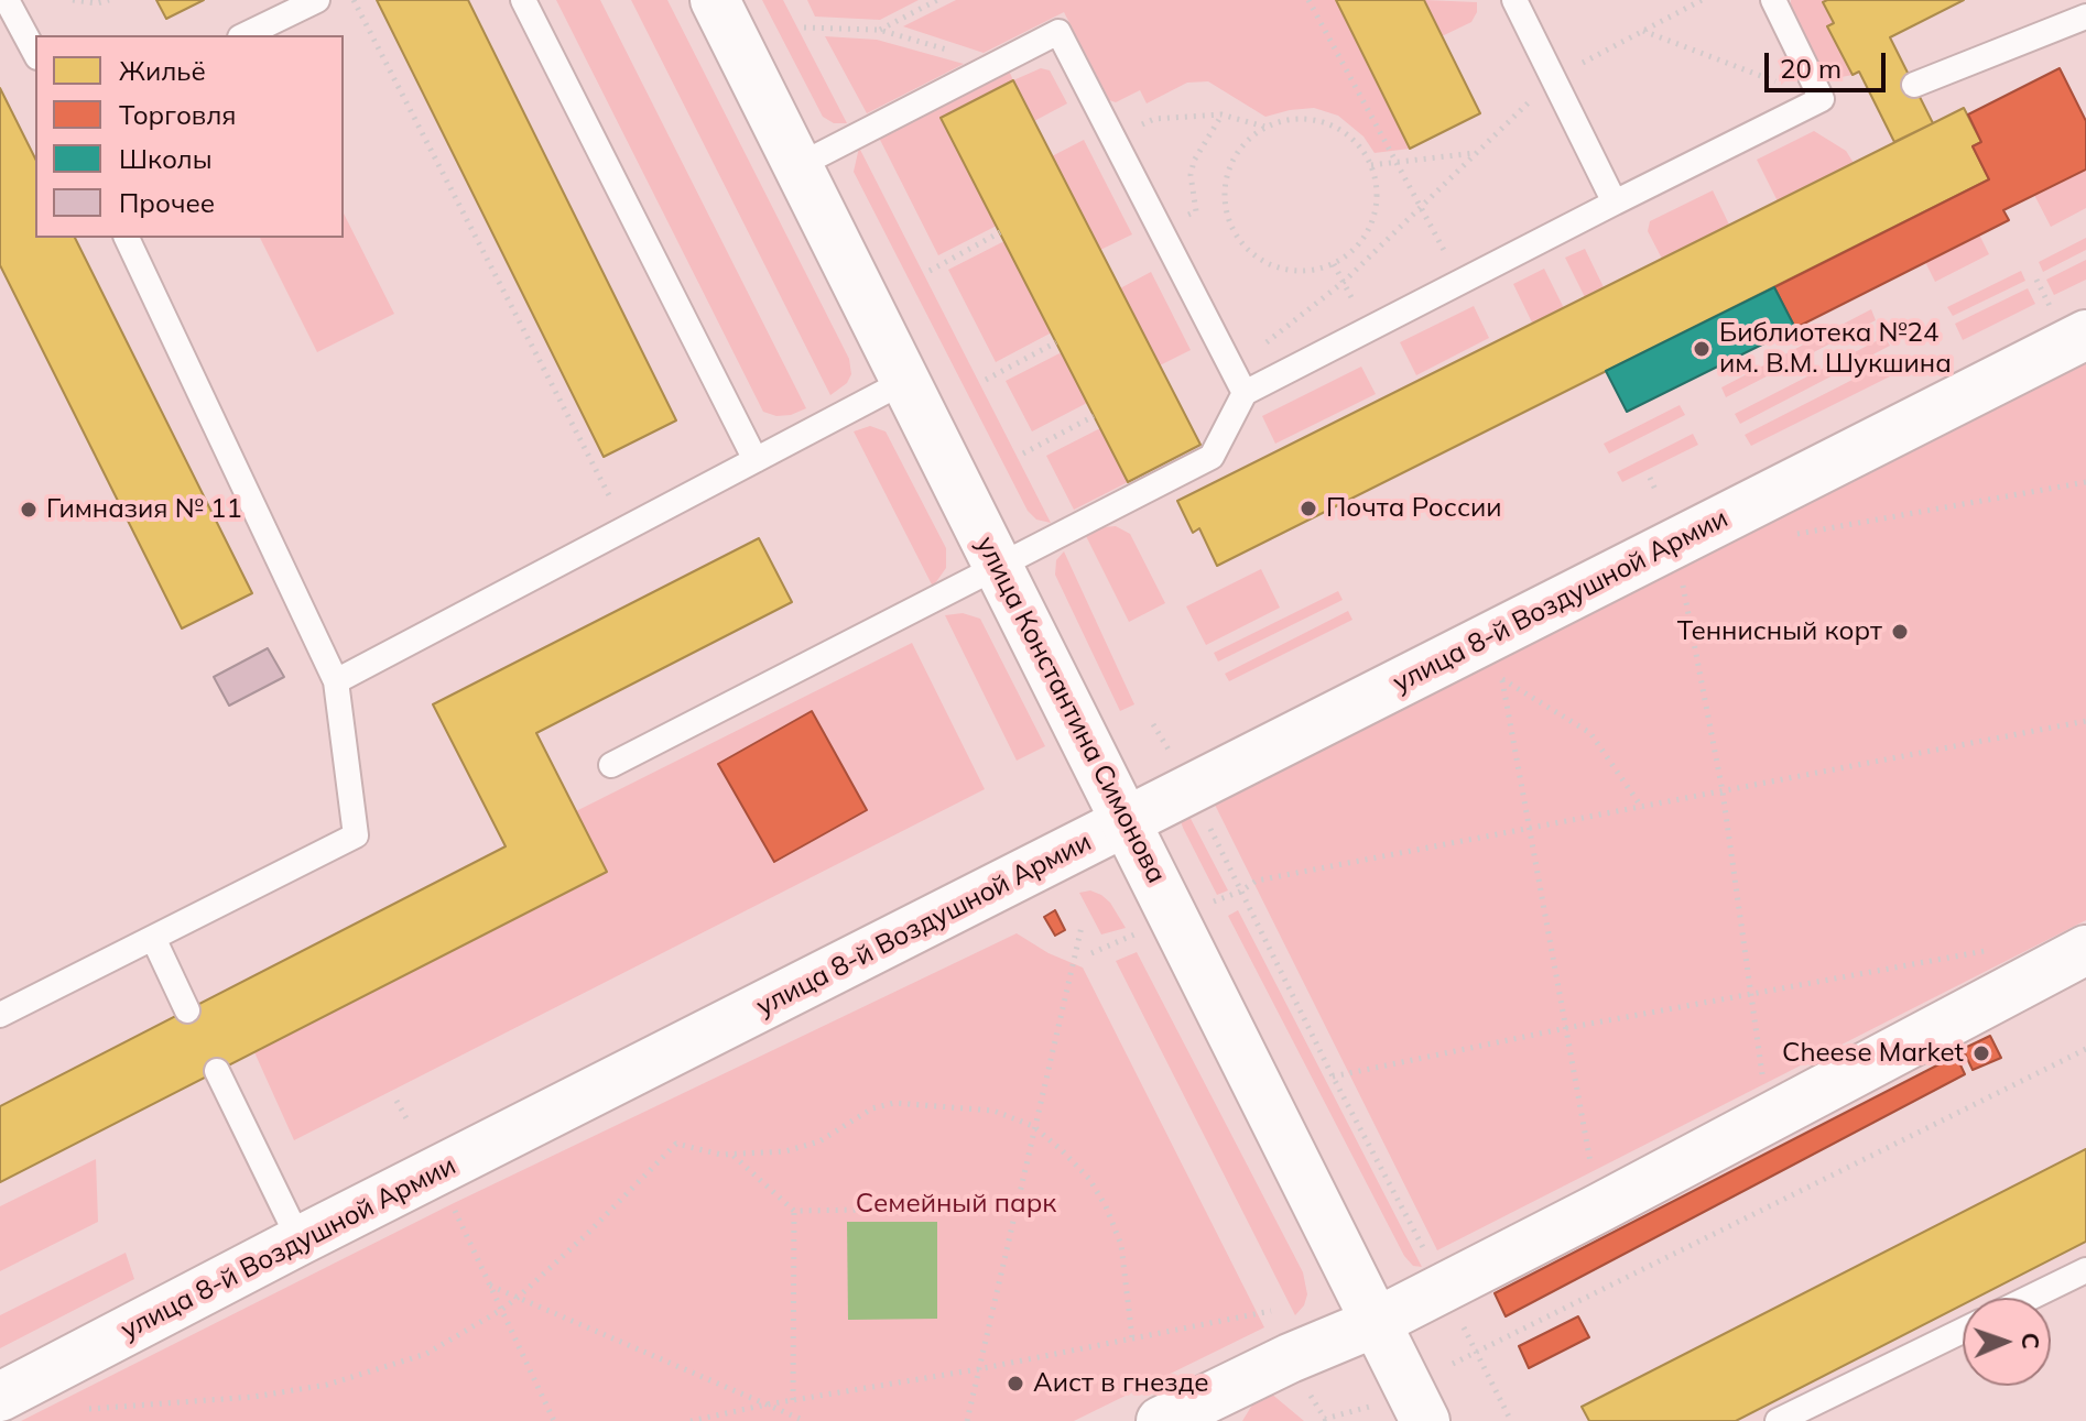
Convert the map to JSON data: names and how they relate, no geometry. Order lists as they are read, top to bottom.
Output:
{
  "streets": {
    "street": ["улица 8-й Воздушной Армии", "улица Константина Симонова"]
  },
  "crossings": [
    ["улица 8-й Воздушной Армии", "улица Константина Симонова"]
  ],
  "parks": ["Семейный парк"],
  "places": [
    "Библиотека №24 им. В.М. Шукшина",
    "Почта России",
    "Гимназия № 11",
    "Теннисный корт",
    "Cheese Market",
    "Аист в гнезде"
  ],
  "legend": [
    "Жильё",
    "Торговля",
    "Школы",
    "Прочее"
  ],
  "scale_bar": "20 m",
  "north": "right"
}
